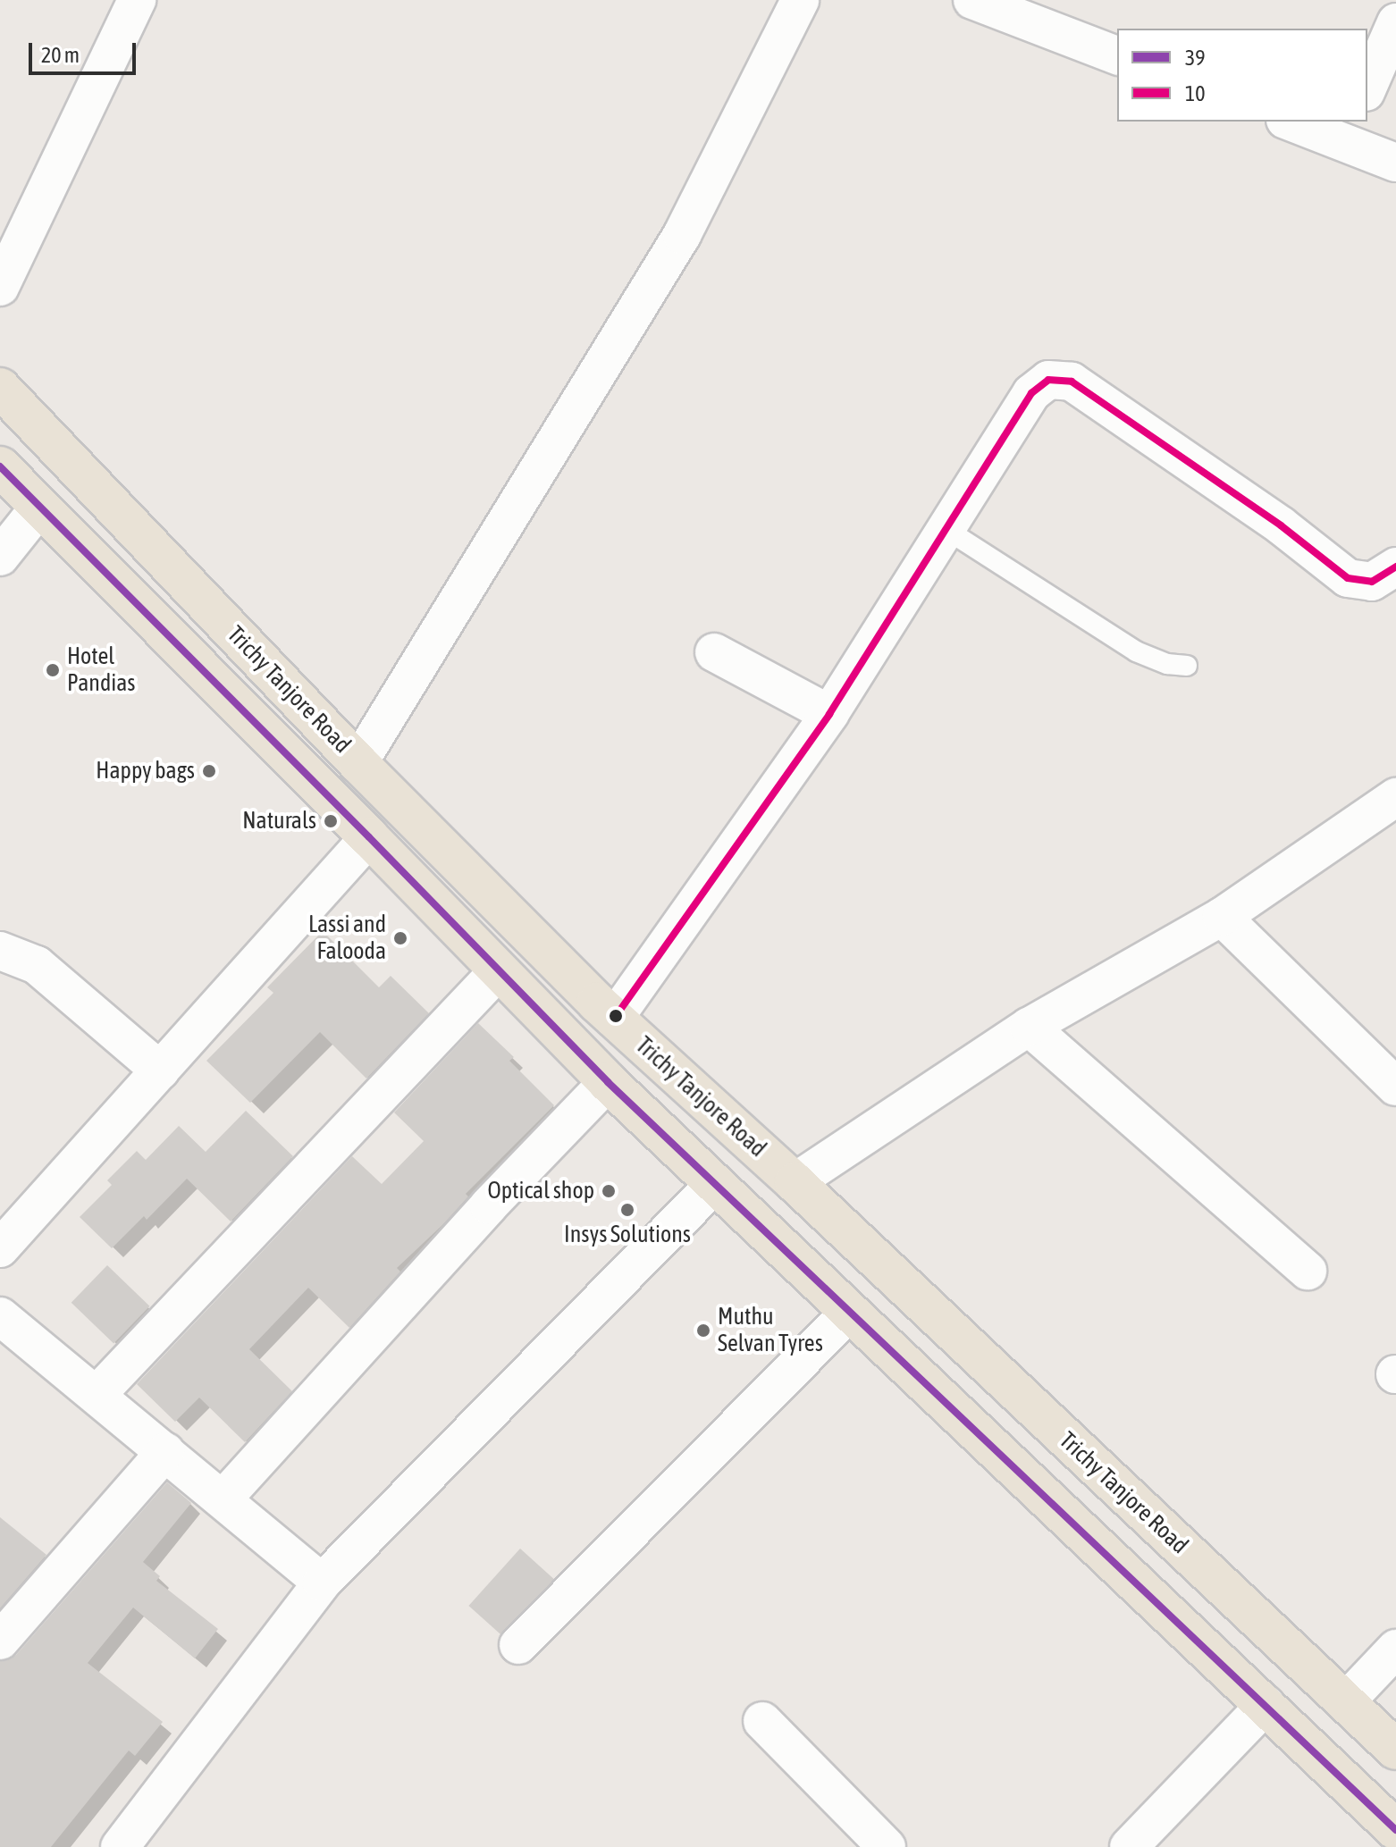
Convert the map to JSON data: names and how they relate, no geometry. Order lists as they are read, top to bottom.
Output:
{
  "streets": {
    "highway": ["Trichy Tanjore Road"]
  },
  "places": [
    "Hotel Pandias",
    "Happy bags",
    "Naturals",
    "Lassi and Falooda",
    "Optical shop",
    "Insys Solutions",
    "Muthu Selvan Tyres"
  ],
  "lines": ["transit line 10", "transit line 39"],
  "legend": ["39", "10"],
  "scale_bar": "20 m"
}
